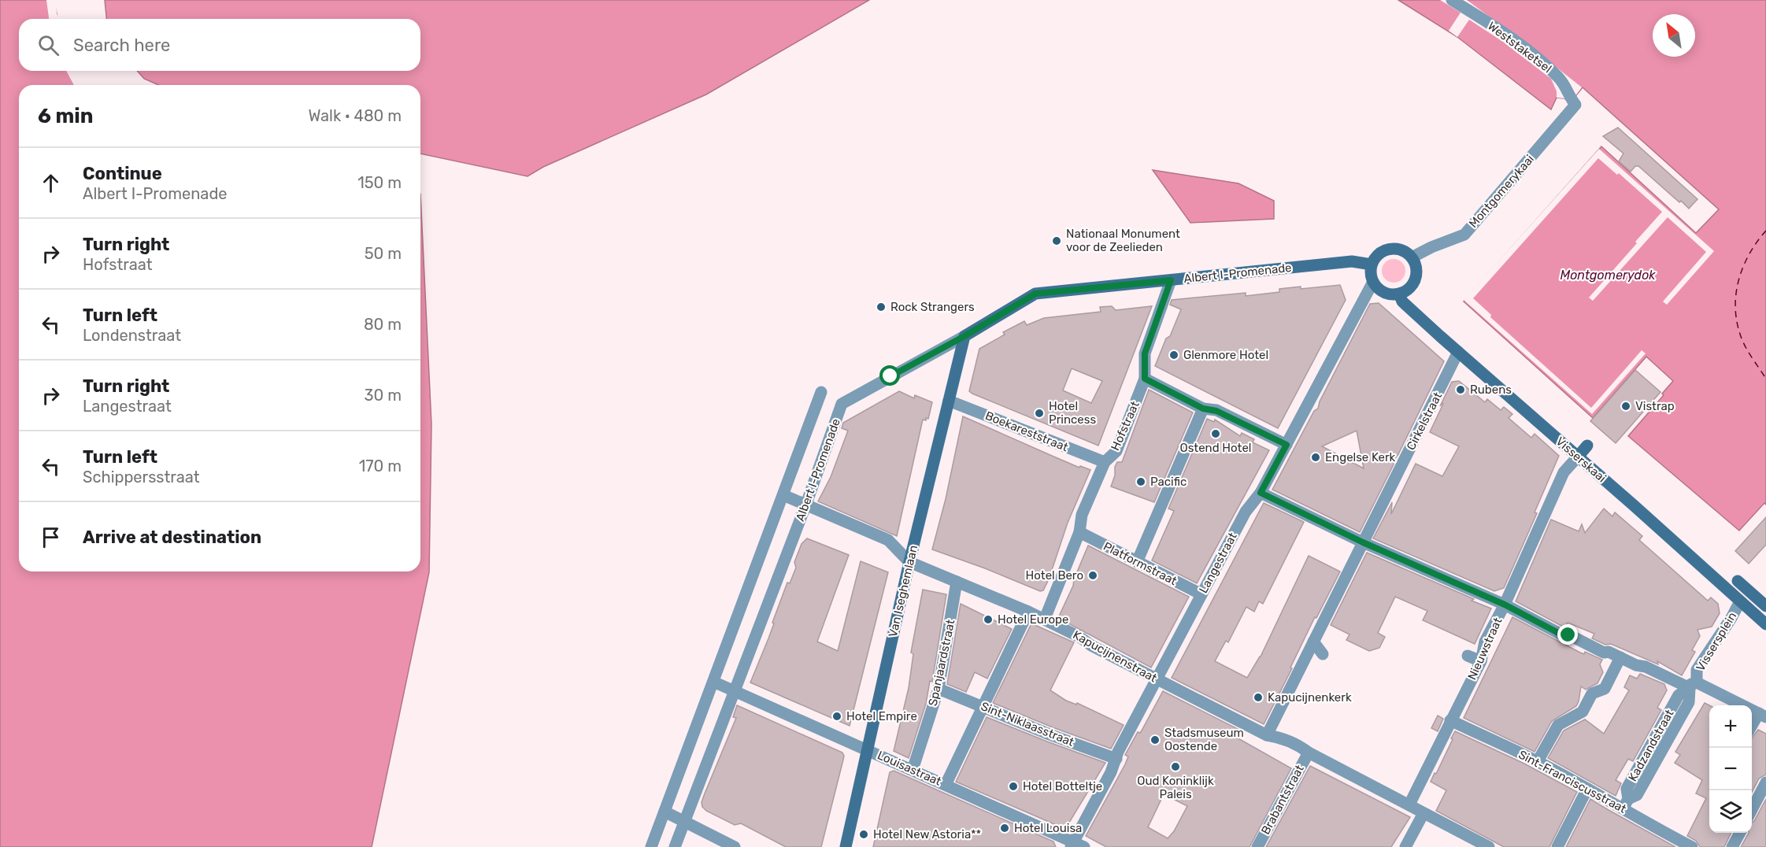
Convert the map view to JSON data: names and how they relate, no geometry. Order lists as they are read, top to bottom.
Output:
{
  "streets": {
    "street": [
      "Weststaketsel",
      "Montgomerykaai",
      "Albert I-Promenade",
      "Cirkelstraat",
      "Hofstraat",
      "Boekareststraat",
      "Visserskaai",
      "Langestraat",
      "Platformstraat",
      "Van Iseghemlaan",
      "Vissersplein",
      "Nieuwstraat",
      "Kapucijnenstraat",
      "Spanjaardstraat",
      "Sint-Niklaasstraat",
      "Kadzandstraat",
      "Louisastraat",
      "Sint-Franciscusstraat",
      "Brabantstraat"
    ]
  },
  "crossings": [
    ["Weststaketsel", "Montgomerykaai"],
    ["Montgomerykaai", "Albert I-Promenade"],
    ["Montgomerykaai", "Visserskaai"],
    ["Montgomerykaai", "Langestraat"],
    ["Albert I-Promenade", "Hofstraat"],
    ["Albert I-Promenade", "Visserskaai"],
    ["Albert I-Promenade", "Langestraat"],
    ["Albert I-Promenade", "Van Iseghemlaan"],
    ["Albert I-Promenade", "Kapucijnenstraat"],
    ["Albert I-Promenade", "Louisastraat"],
    ["Cirkelstraat", "Visserskaai"],
    ["Cirkelstraat", "Kapucijnenstraat"],
    ["Hofstraat", "Boekareststraat"],
    ["Hofstraat", "Platformstraat"],
    ["Hofstraat", "Kapucijnenstraat"],
    ["Boekareststraat", "Van Iseghemlaan"],
    ["Visserskaai", "Langestraat"],
    ["Visserskaai", "Vissersplein"],
    ["Visserskaai", "Nieuwstraat"],
    ["Langestraat", "Platformstraat"],
    ["Langestraat", "Kapucijnenstraat"],
    ["Langestraat", "Sint-Niklaasstraat"],
    ["Langestraat", "Louisastraat"],
    ["Van Iseghemlaan", "Kapucijnenstraat"],
    ["Van Iseghemlaan", "Louisastraat"],
    ["Vissersplein", "Kadzandstraat"],
    ["Nieuwstraat", "Kapucijnenstraat"],
    ["Nieuwstraat", "Sint-Franciscusstraat"],
    ["Kapucijnenstraat", "Spanjaardstraat"],
    ["Kapucijnenstraat", "Brabantstraat"],
    ["Spanjaardstraat", "Sint-Niklaasstraat"],
    ["Spanjaardstraat", "Louisastraat"],
    ["Kadzandstraat", "Sint-Franciscusstraat"]
  ],
  "water": ["Montgomerydok"],
  "places": [
    "Nationaal Monument voor de Zeelieden",
    "Rock Strangers",
    "Glenmore Hotel",
    "Rubens",
    "Vistrap",
    "Hotel Princess",
    "Ostend Hotel",
    "Engelse Kerk",
    "Pacific",
    "Hotel Bero",
    "Hotel Europe",
    "Kapucijnenkerk",
    "Hotel Empire",
    "Stadsmuseum Oostende",
    "Oud Koninklijk Paleis",
    "Hotel Botteltje",
    "Hotel Louisa",
    "Hotel New Astoria**"
  ],
  "north": "top left",
  "page": {
    "search": "Search here",
    "heading": ["6 min", "Walk · 480 m"],
    "list": [
      ["Continue", "Albert I-Promenade", "150 m"],
      ["Turn right", "Hofstraat", "50 m"],
      ["Turn left", "Londenstraat", "80 m"],
      ["Turn right", "Langestraat", "30 m"],
      ["Turn left", "Schippersstraat", "170 m"],
      "Arrive at destination"
    ],
    "map_buttons": ["+", "−"]
  }
}
